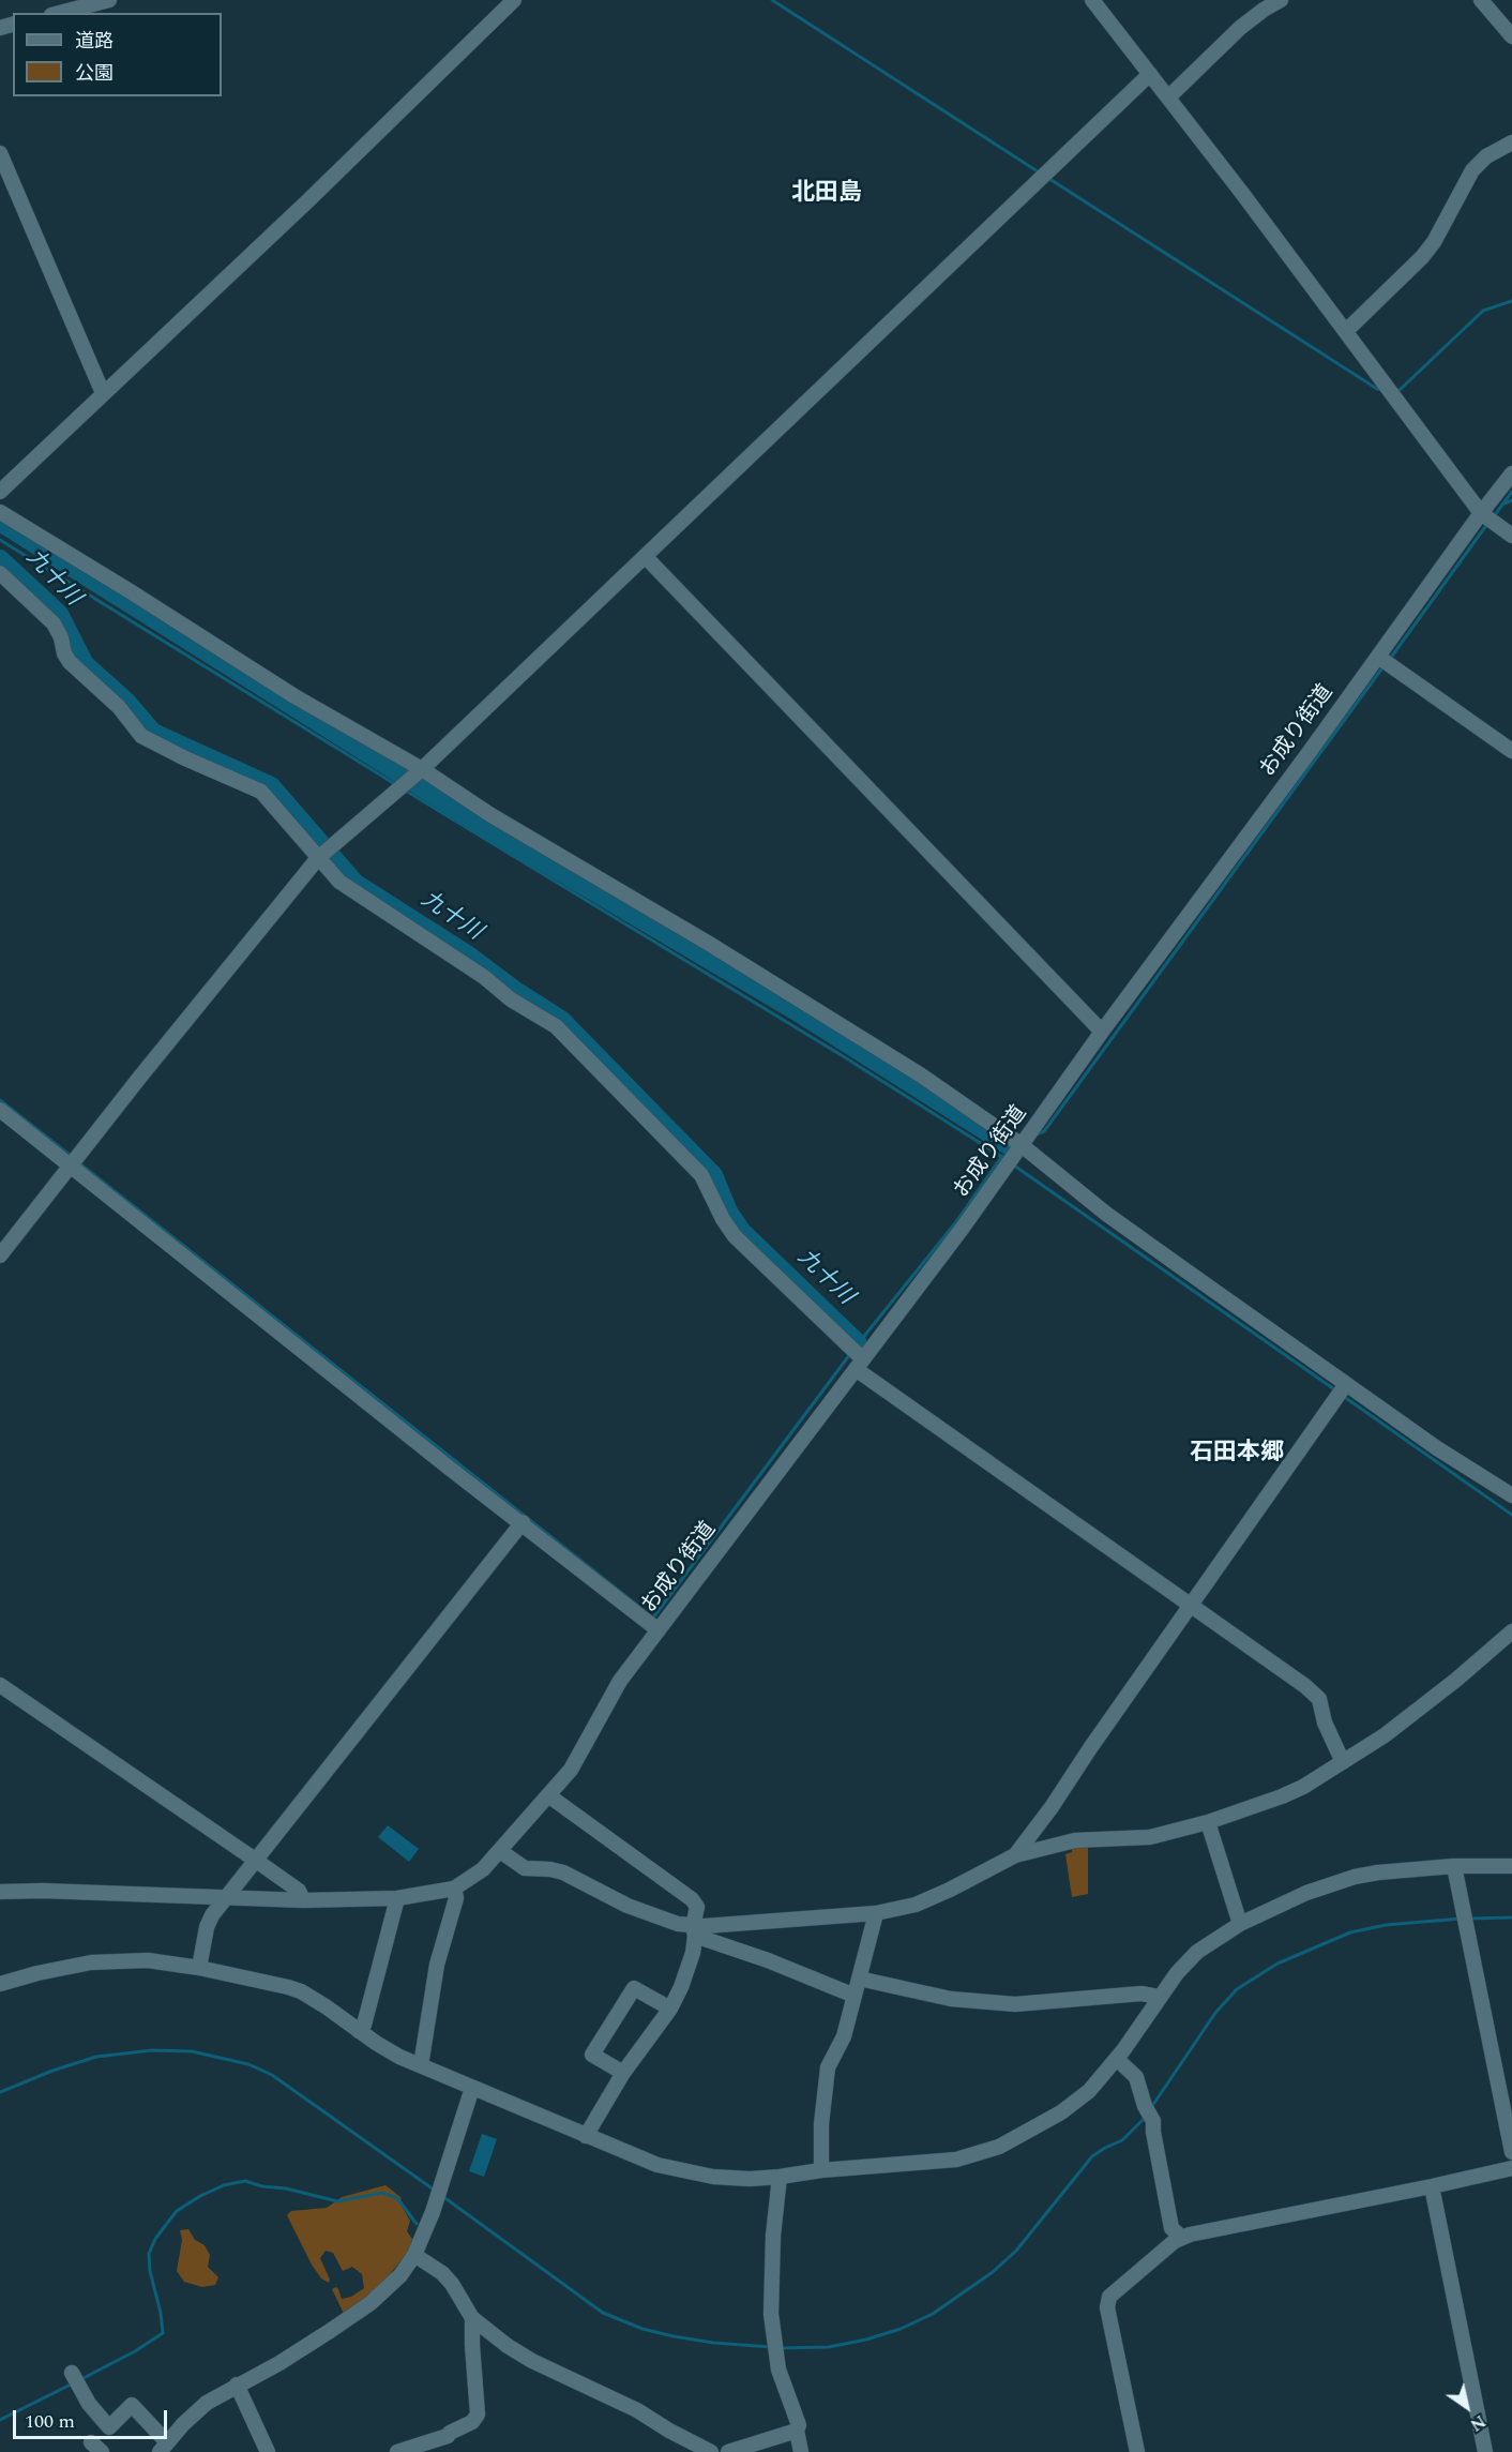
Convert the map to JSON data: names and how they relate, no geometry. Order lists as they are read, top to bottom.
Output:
{
  "streets": {
    "street": ["お成り街道"]
  },
  "districts": ["北田島", "石田本郷"],
  "water": ["九十川"],
  "legend": ["道路", "公園"],
  "scale_bar": "100 m",
  "north": "bottom right"
}
